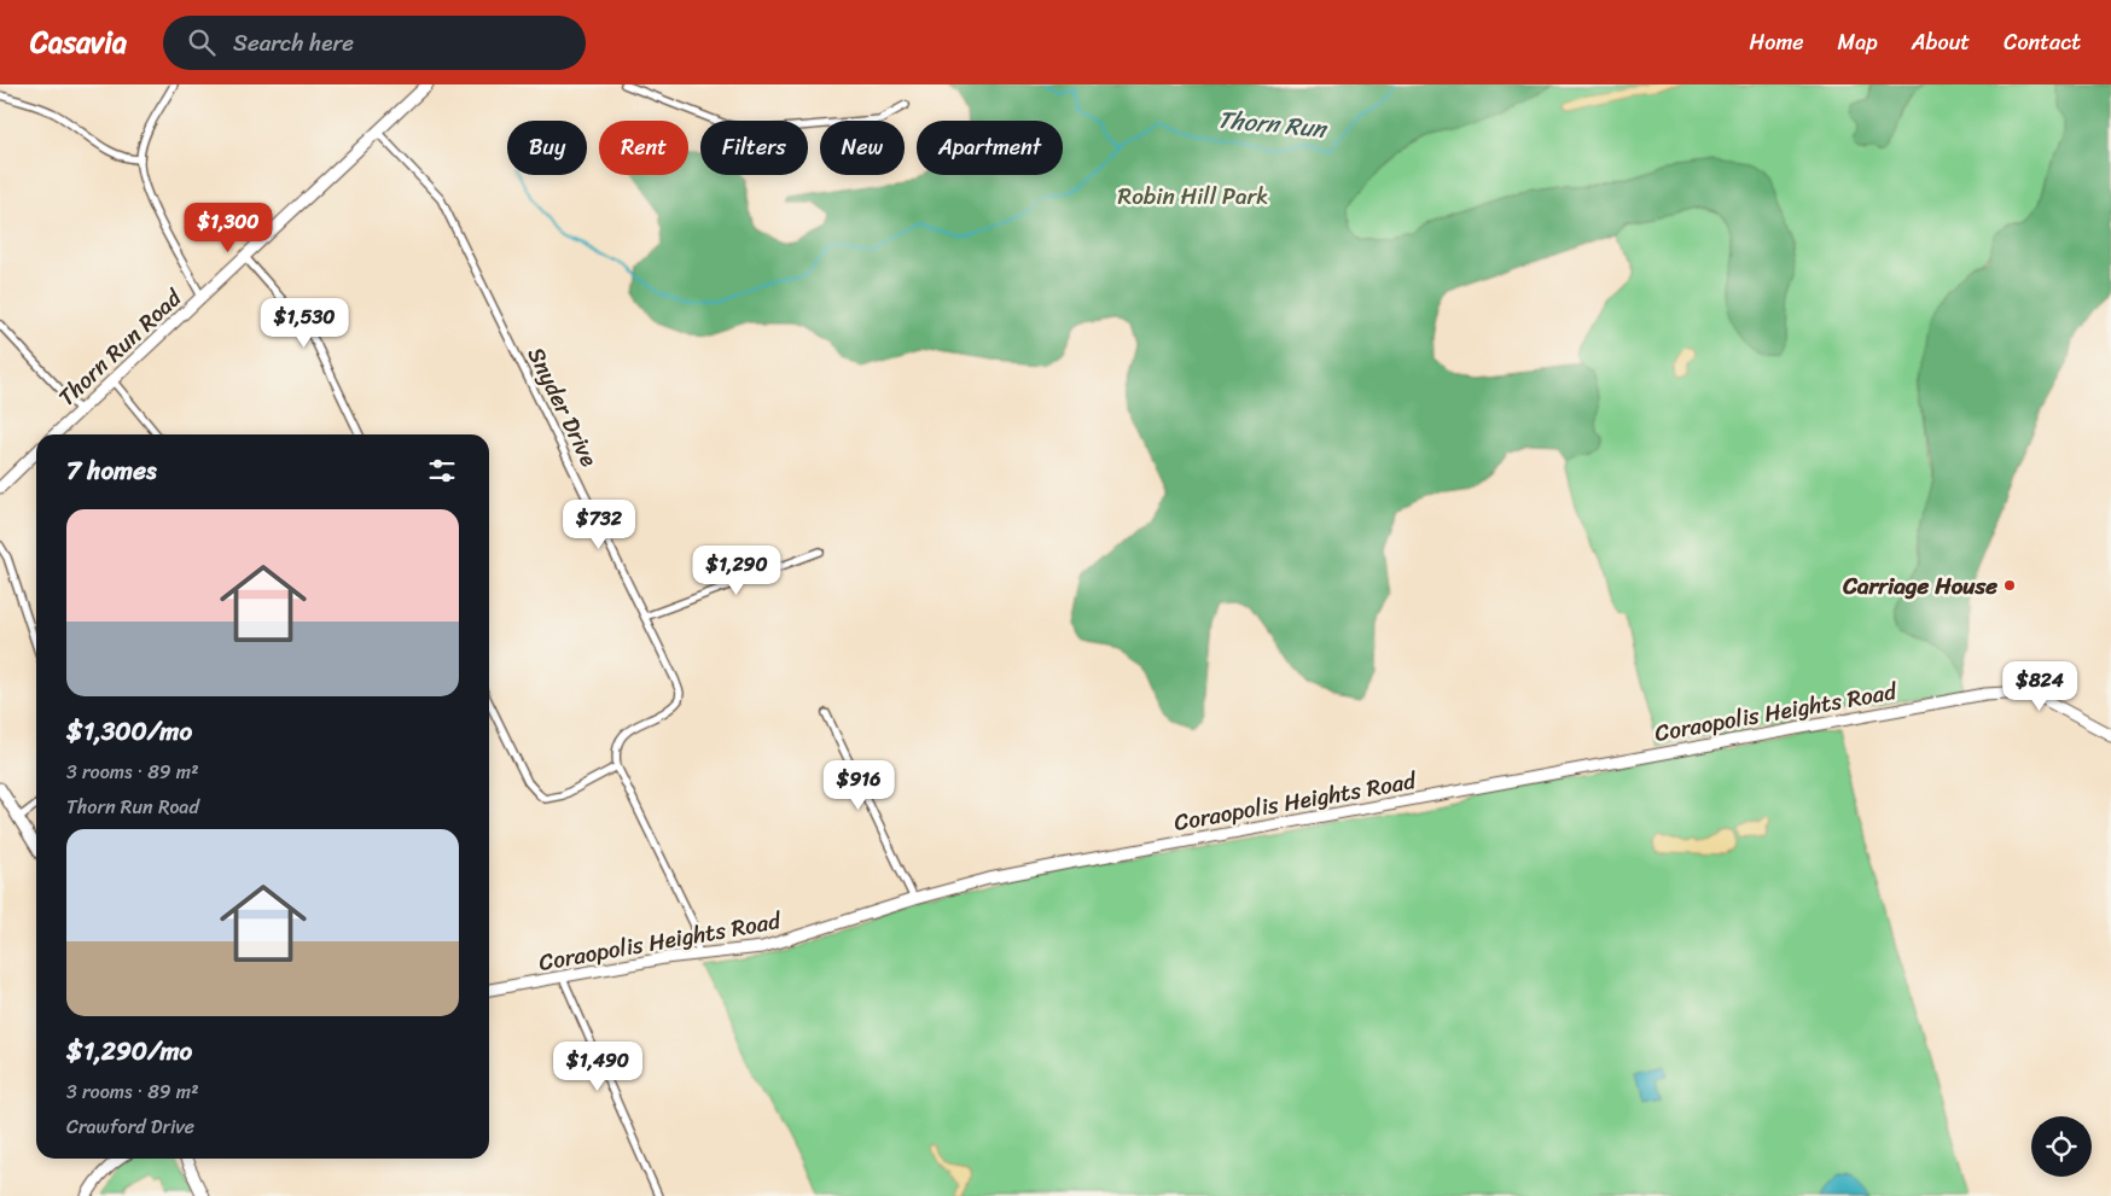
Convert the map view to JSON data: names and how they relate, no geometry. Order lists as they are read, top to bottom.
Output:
{
  "streets": {
    "street": ["Thorn Run Road", "Snyder Drive", "Coraopolis Heights Road"]
  },
  "crossings": [
    ["Thorn Run Road", "Snyder Drive"]
  ],
  "water": ["Thorn Run"],
  "parks": ["Robin Hill Park"],
  "places": ["Carriage House"],
  "page": {
    "header": "Casavia",
    "search": "Search here",
    "nav": [
      "Home",
      "Map",
      "About",
      "Contact"
    ],
    "chip": [
      "Buy",
      "Rent",
      "Filters",
      "New",
      "Apartment"
    ],
    "price": [
      "$1,300",
      "$1,530",
      "$732",
      "$1,290",
      "$824",
      "$916",
      "$1,490"
    ],
    "heading": "7 homes",
    "list": [
      {
        "name": "$1,300/mo",
        "note": "3 rooms · 89 m² · Thorn Run Road"
      },
      {
        "name": "$1,290/mo",
        "note": "3 rooms · 89 m² · Crawford Drive"
      }
    ]
  }
}
